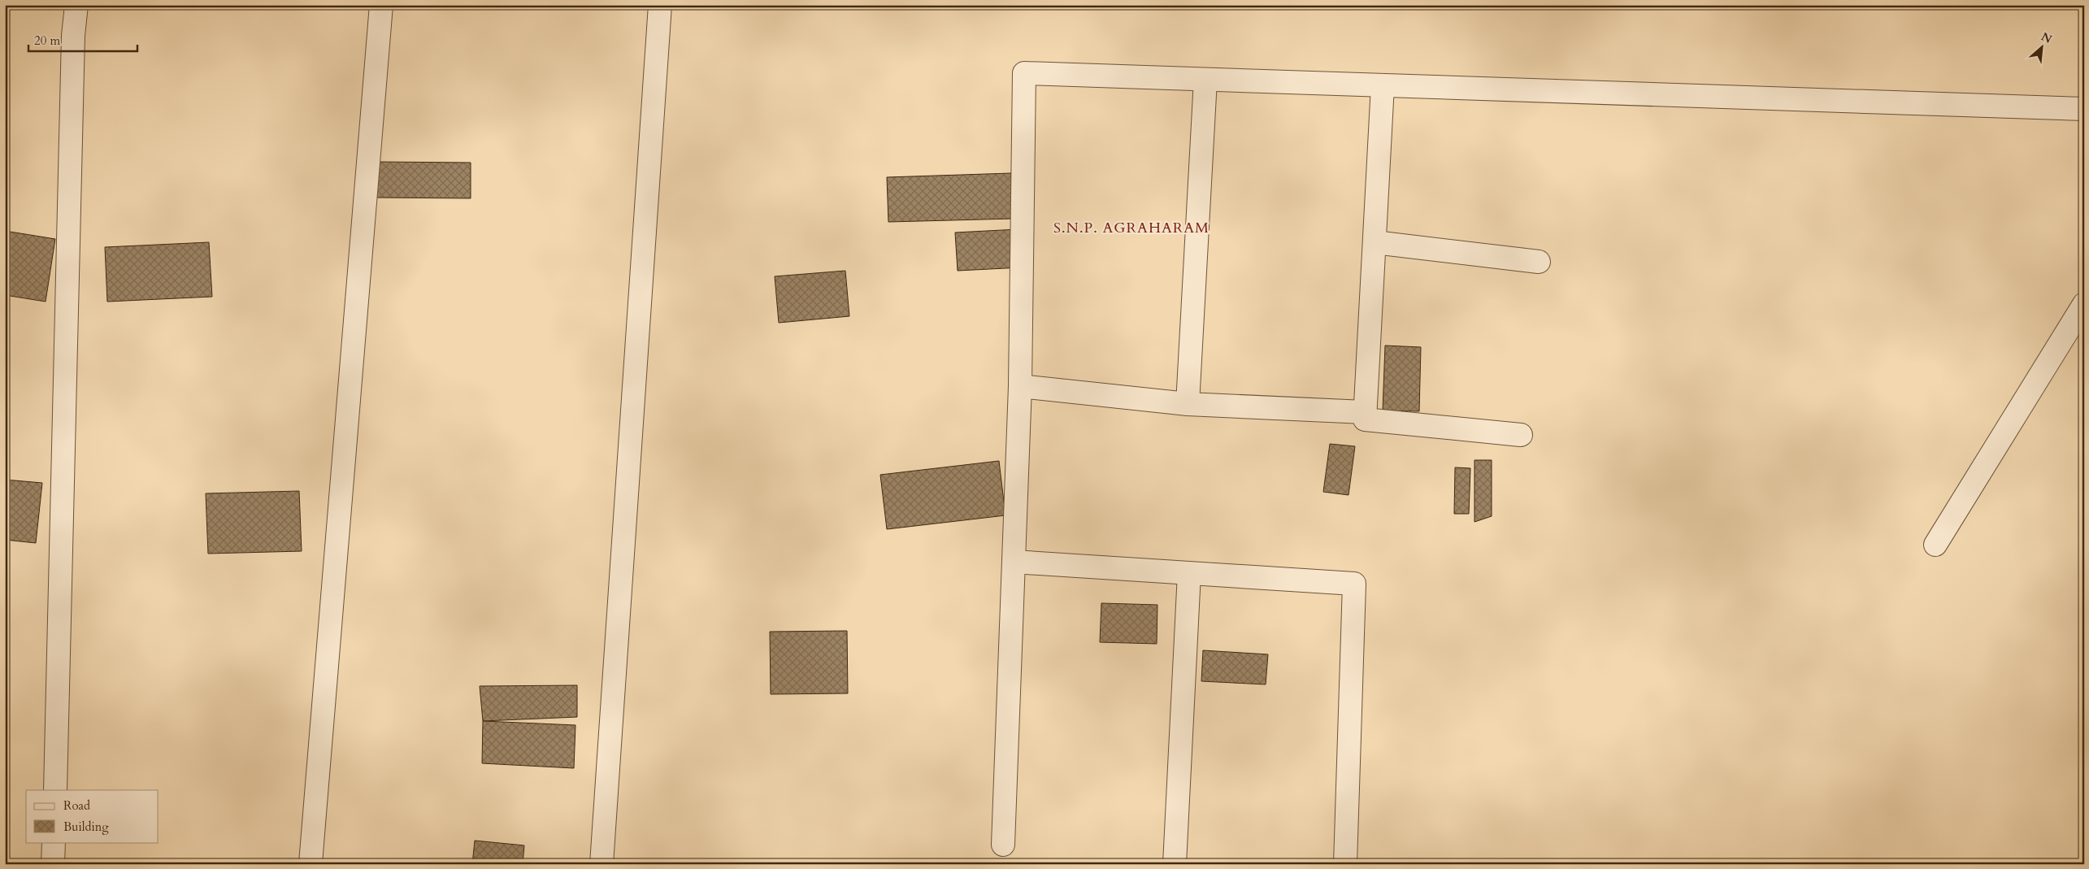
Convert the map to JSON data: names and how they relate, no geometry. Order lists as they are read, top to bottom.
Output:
{
  "districts": ["S.N.P. AGRAHARAM"],
  "legend": ["Road", "Building"],
  "scale_bar": "20 m",
  "north": "top right"
}
